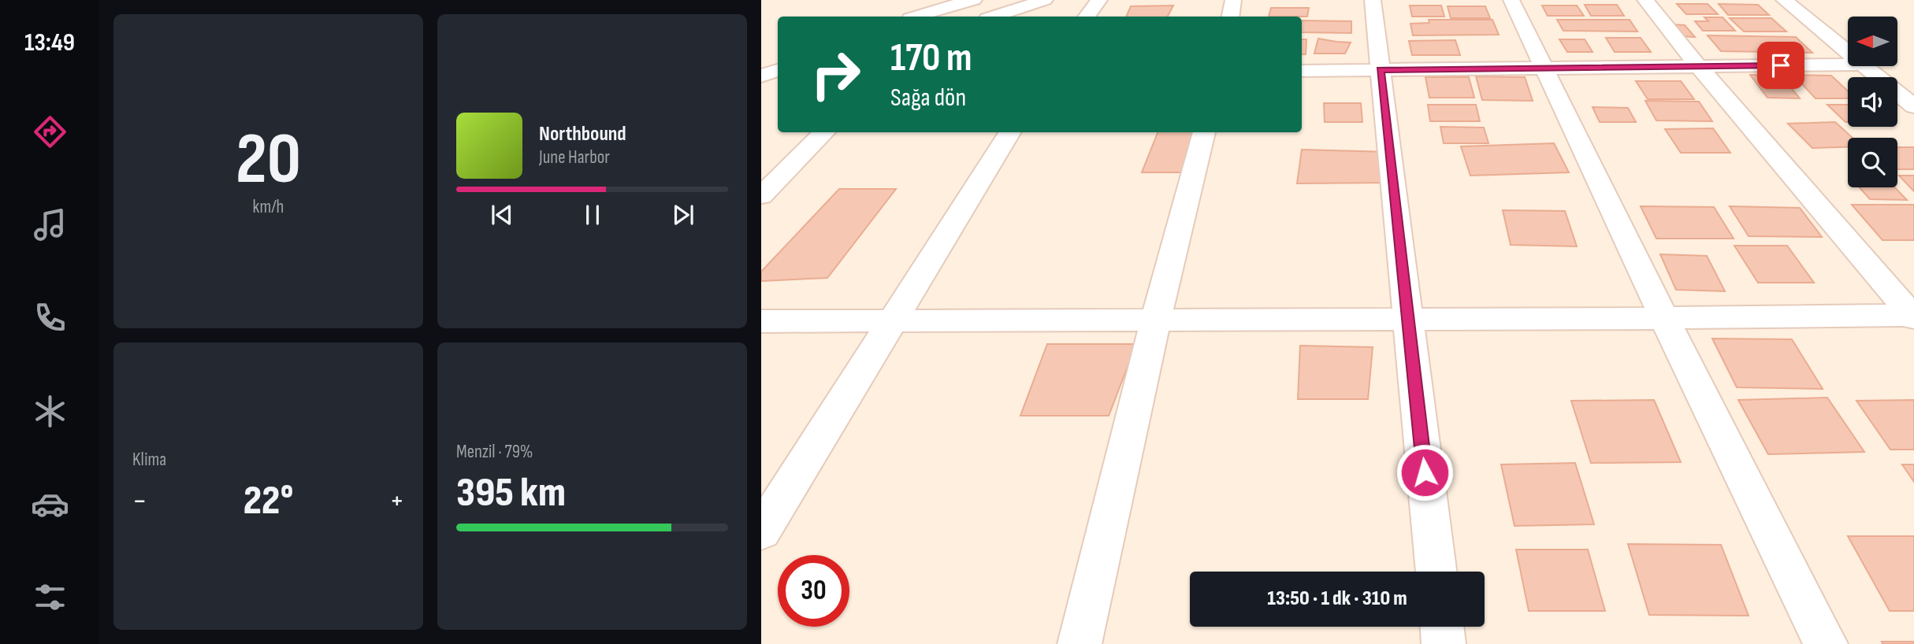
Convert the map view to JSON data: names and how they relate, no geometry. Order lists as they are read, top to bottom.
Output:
{
  "north": "left",
  "page": {
    "tabs": "13:49",
    "tile": [
      ["20", "km/h"],
      "Klima",
      ["Menzil · 79%", "395 km"]
    ],
    "turn": ["170 m", "Sağa dön"],
    "song": ["Northbound", "June Harbor"],
    "heat": ["−", "22°", "+"],
    "limit": "30",
    "trip": "13:50 · 1 dk · 310 m"
  }
}
